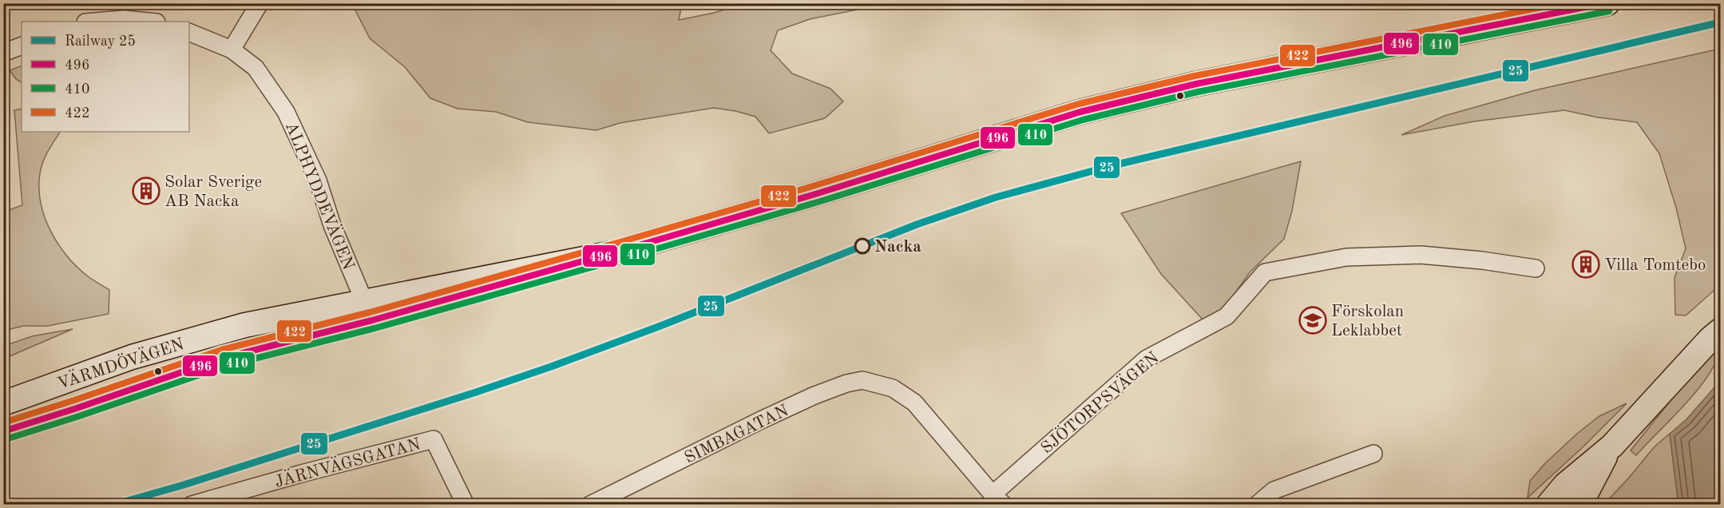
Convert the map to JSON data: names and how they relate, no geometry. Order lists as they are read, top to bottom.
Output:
{
  "streets": {
    "main road": ["VÄRMDÖVÄGEN"],
    "street": [
      "ALPHYDDEVÄGEN",
      "SJÖTORPSVÄGEN",
      "SIMBAGATAN",
      "JÄRNVÄGSGATAN"
    ]
  },
  "crossings": [
    ["ALPHYDDEVÄGEN", "VÄRMDÖVÄGEN"],
    ["SJÖTORPSVÄGEN", "SIMBAGATAN"]
  ],
  "places": {
    "building": ["Solar Sverige AB Nacka", "Villa Tomtebo"],
    "other": ["Nacka"],
    "school or university": ["Förskolan Leklabbet"]
  },
  "lines": [
    "transit line 496",
    "transit line 422",
    "transit line 410",
    "rail line 25"
  ],
  "legend": [
    "Railway 25",
    "496",
    "410",
    "422"
  ]
}
